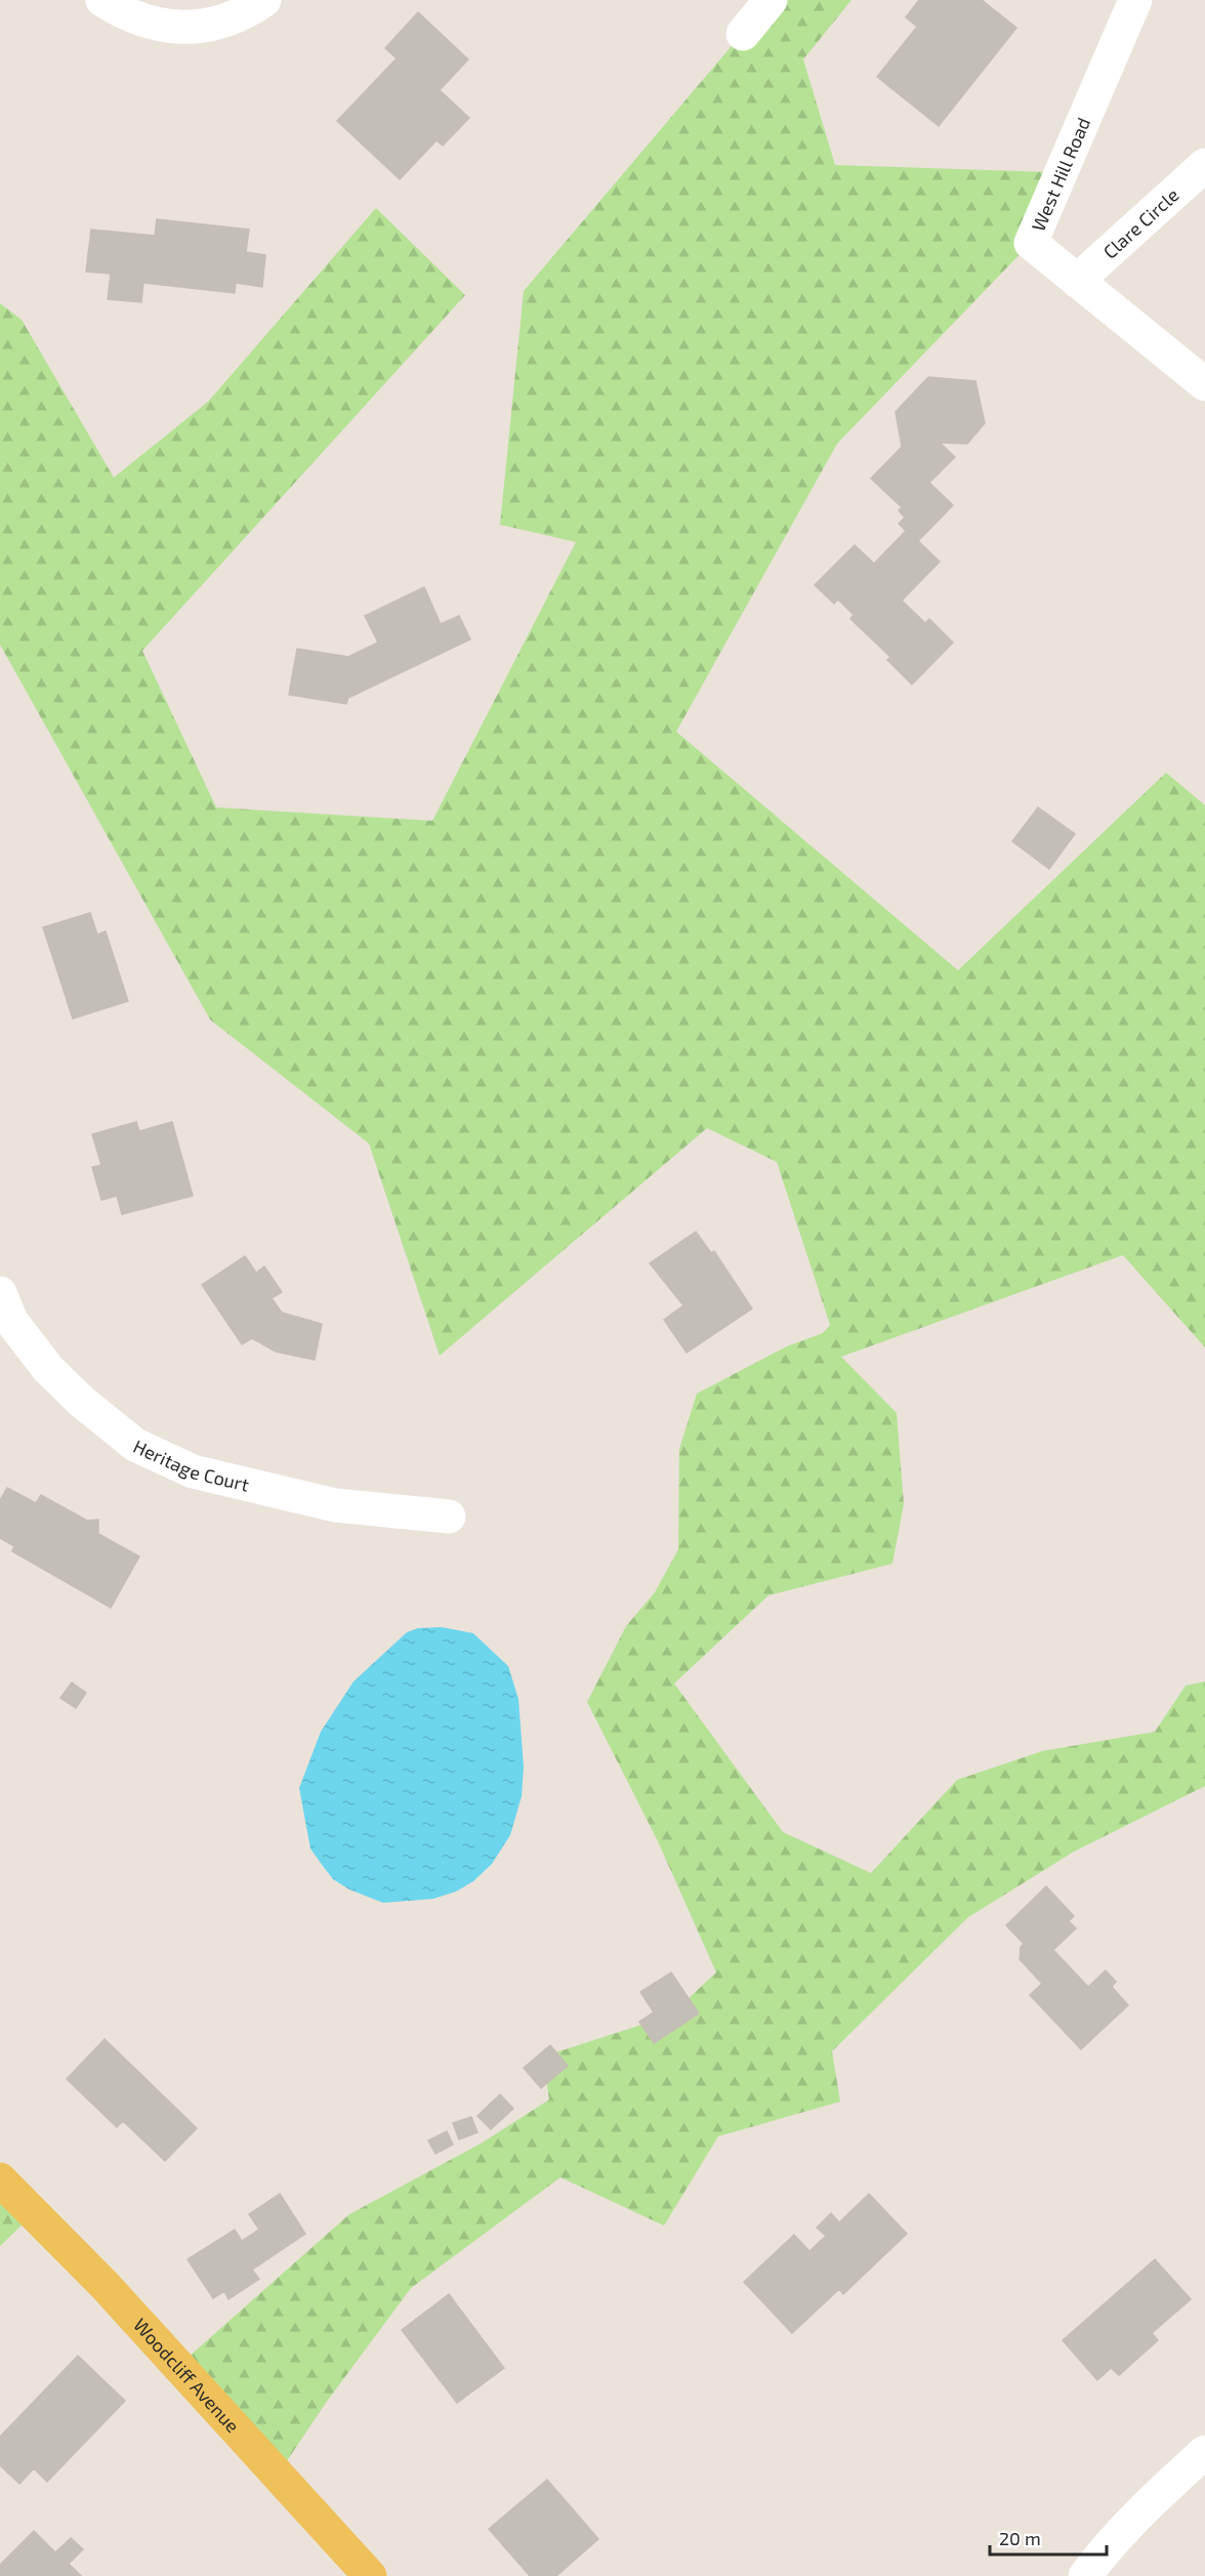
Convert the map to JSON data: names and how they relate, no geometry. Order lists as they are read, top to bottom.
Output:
{
  "streets": {
    "main road": ["Woodcliff Avenue"],
    "street": ["West Hill Road", "Clare Circle", "Heritage Court"]
  },
  "crossings": [
    ["West Hill Road", "Clare Circle"]
  ],
  "scale_bar": "20 m"
}
